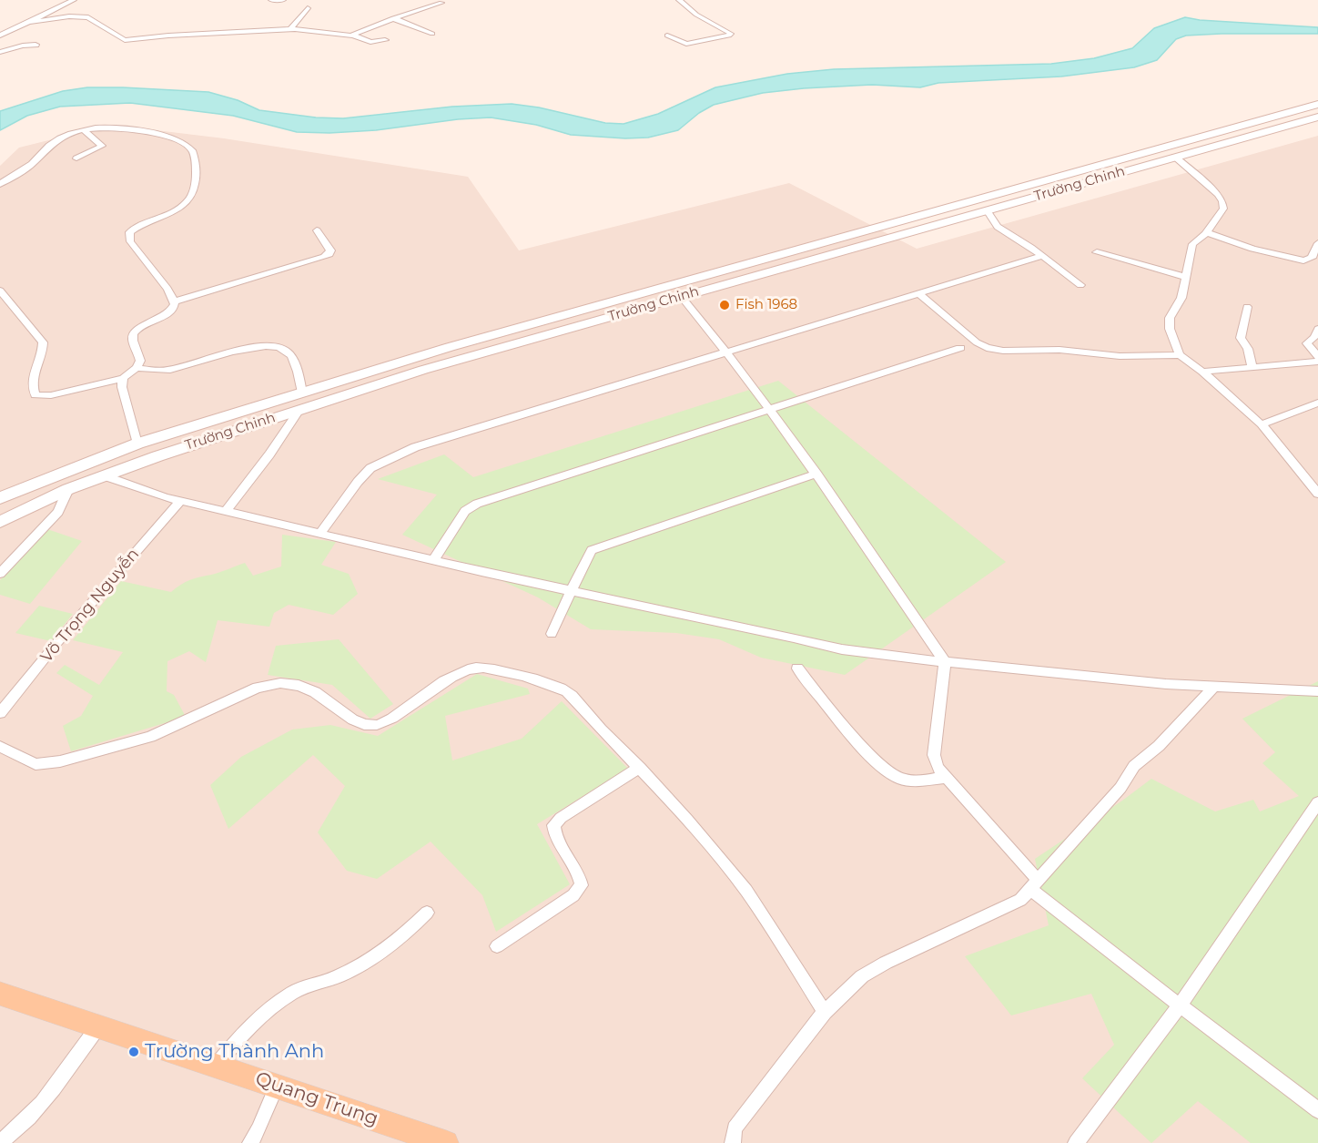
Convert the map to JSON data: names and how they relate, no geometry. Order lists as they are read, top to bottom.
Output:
{
  "streets": {
    "main road": ["Quang Trung"],
    "street": ["Trường Chinh", "Võ Trọng Nguyễn"]
  },
  "places": ["Fish 1968", "Trường Thành Anh"]
}
